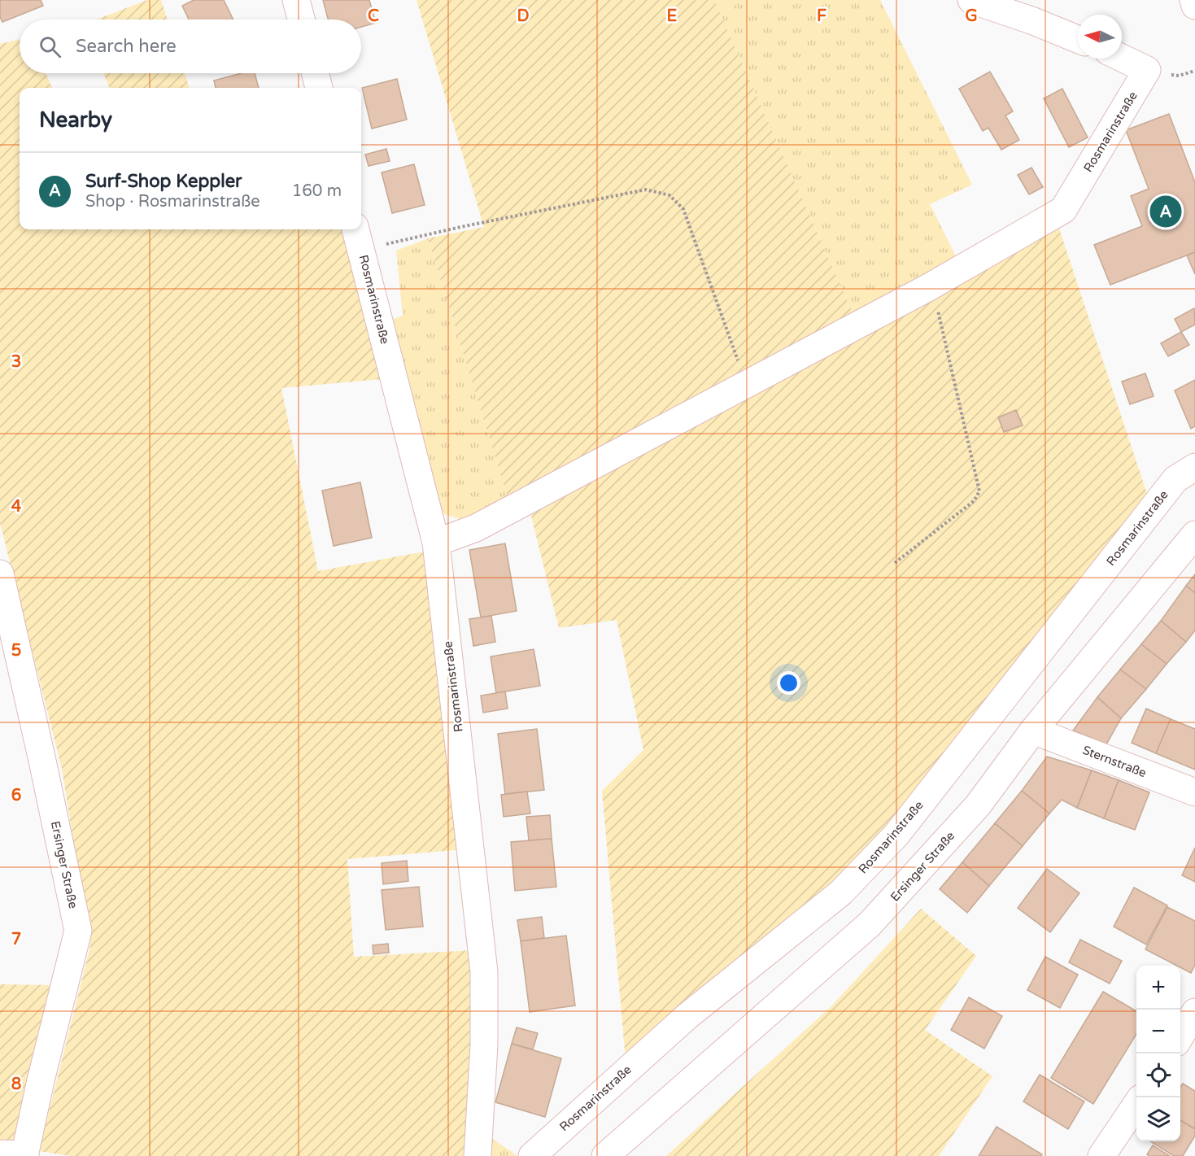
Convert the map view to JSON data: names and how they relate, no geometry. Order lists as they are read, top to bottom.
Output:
{
  "streets": {
    "street": ["Rosmarinstraße", "Sternstraße", "Ersinger Straße"]
  },
  "crossings": [
    ["Sternstraße", "Ersinger Straße"]
  ],
  "north": "left",
  "page": {
    "search": "Search here",
    "heading": "Nearby",
    "list": [
      {
        "mark": "A",
        "name": "Surf-Shop Keppler",
        "note": "Shop · Rosmarinstraße",
        "value": "160 m"
      }
    ],
    "pins": "A",
    "map_buttons": ["+", "−"]
  },
  "grid": {
    "columns": [
      "C",
      "D",
      "E",
      "F",
      "G"
    ],
    "rows": [
      "3",
      "4",
      "5",
      "6",
      "7",
      "8"
    ]
  }
}
